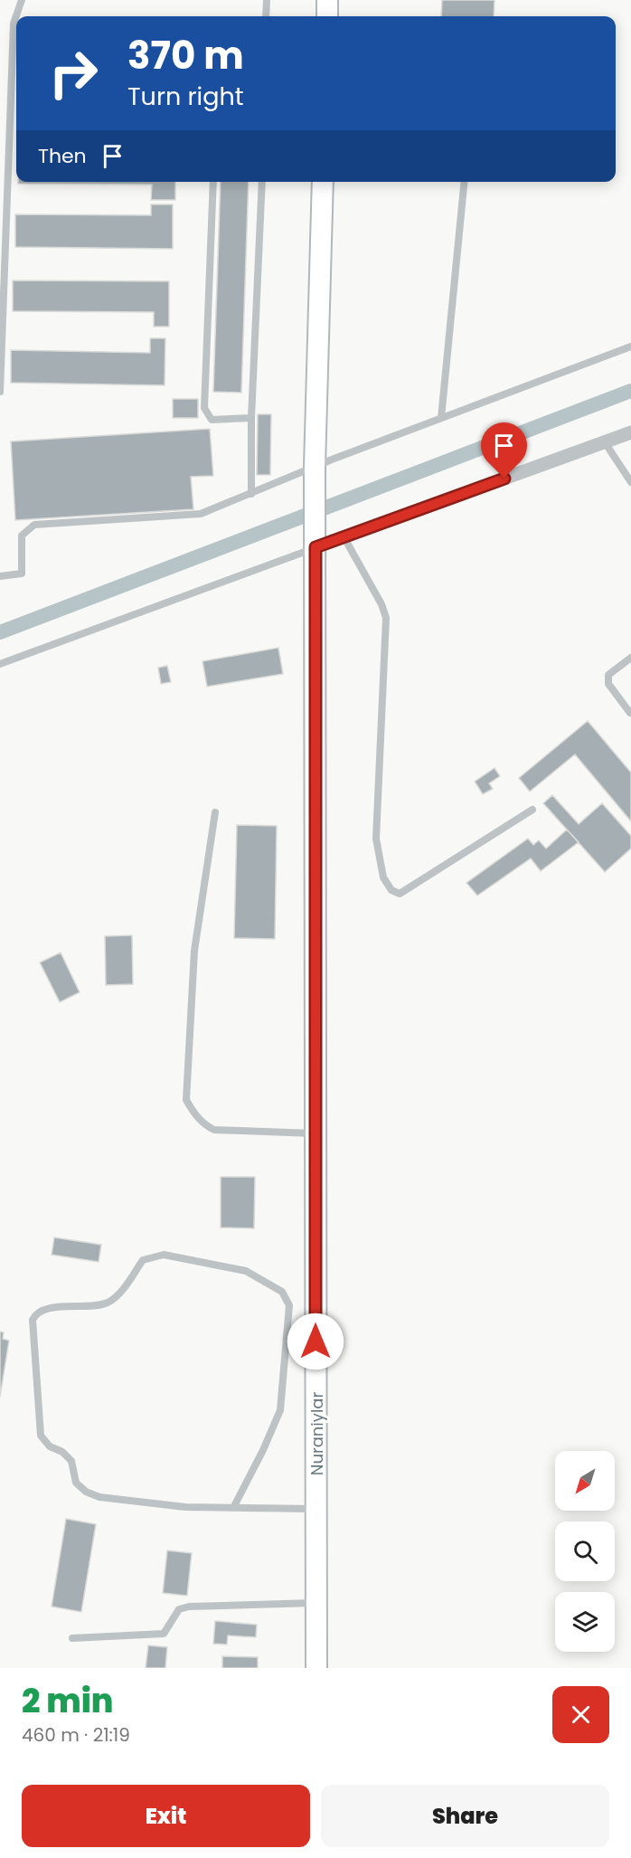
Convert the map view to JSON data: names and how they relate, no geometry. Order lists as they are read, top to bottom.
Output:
{
  "streets": {
    "main road": ["Nuraniylar"]
  },
  "north": "bottom left",
  "page": {
    "turn": ["370 m", "Turn right"],
    "then": "Then",
    "heading": ["2 min", "460 m · 21:19"],
    "buttons": ["Exit", "Share"]
  }
}
